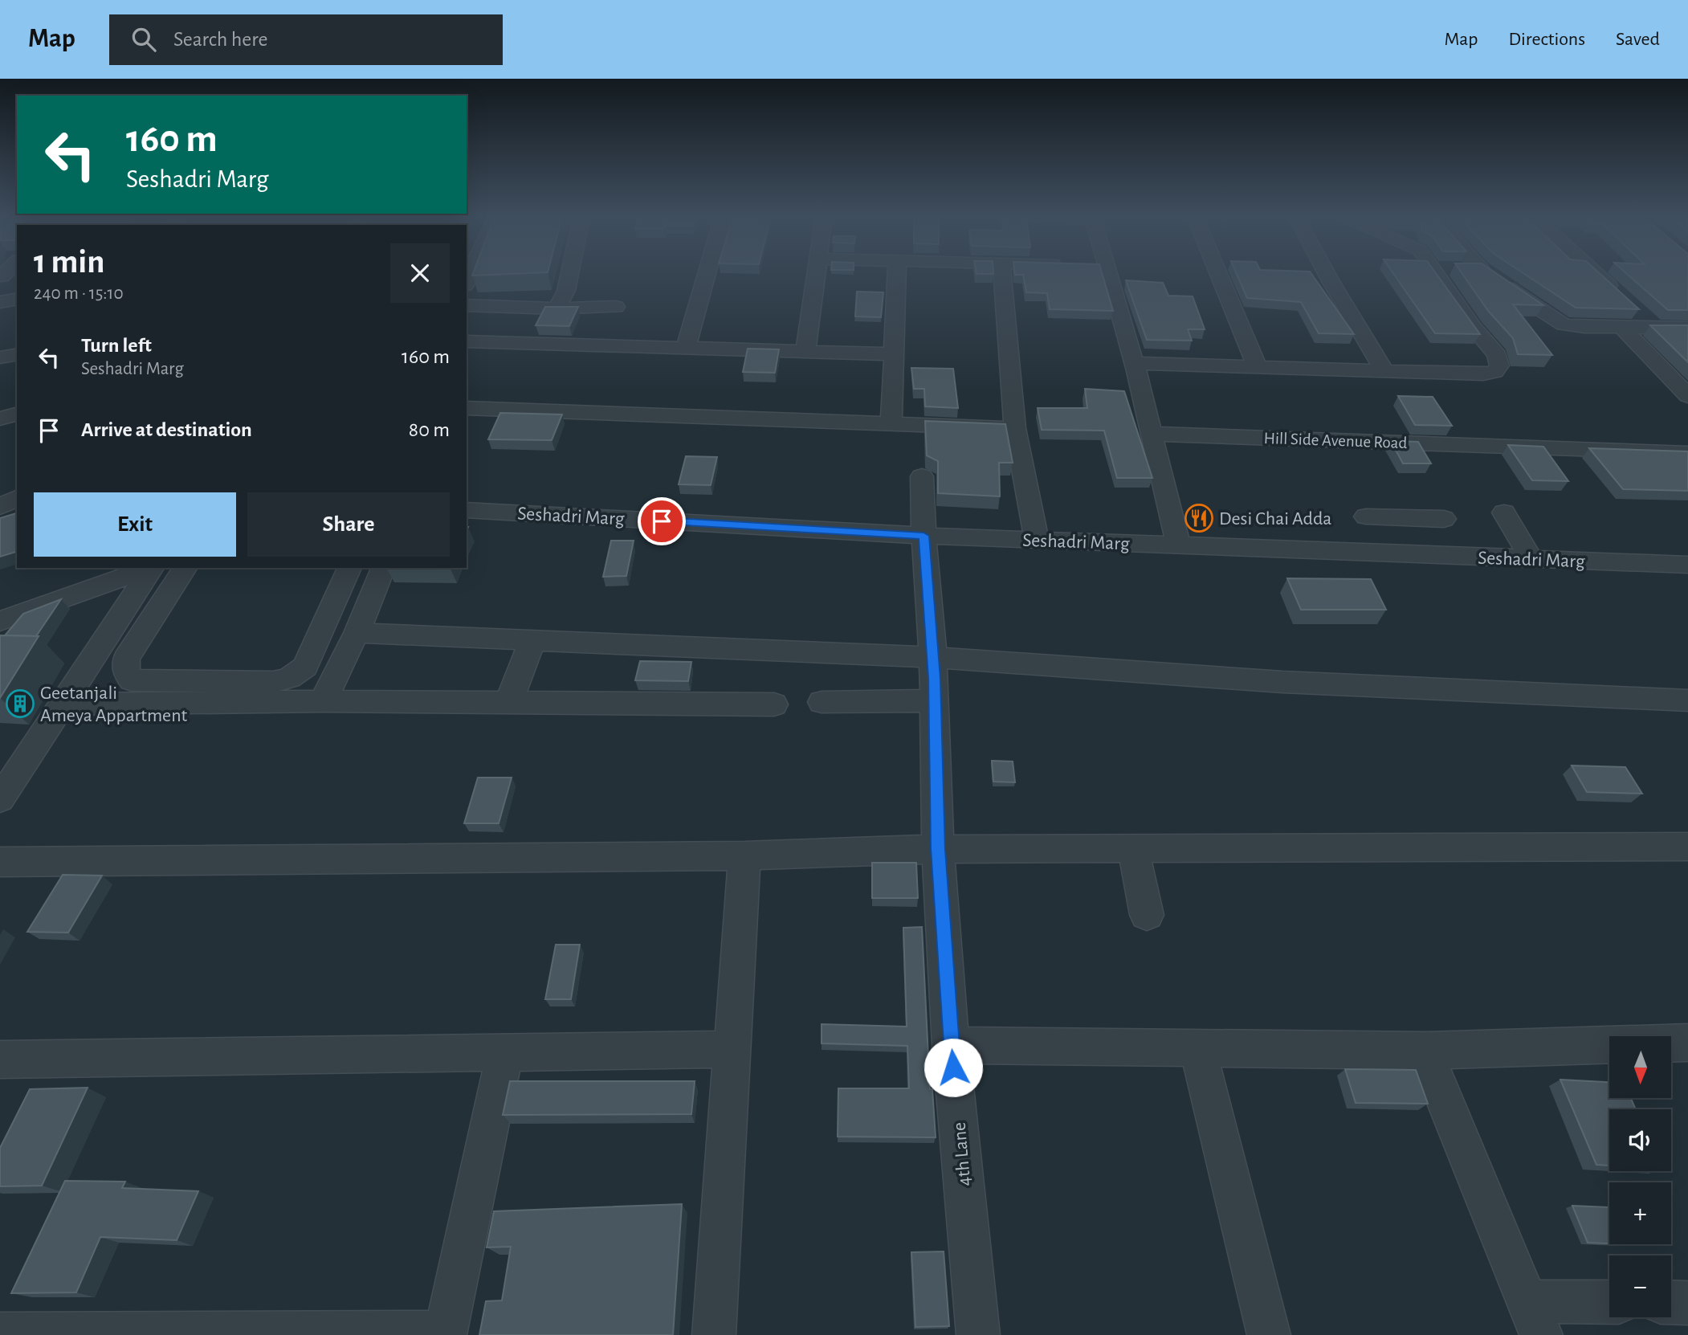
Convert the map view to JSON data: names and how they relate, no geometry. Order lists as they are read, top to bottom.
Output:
{
  "streets": {
    "street": ["Hill Side Avenue Road", "Seshadri Marg", "4th Lane"]
  },
  "crossings": [
    ["Seshadri Marg", "4th Lane"]
  ],
  "places": {
    "restaurant": ["Desi Chai Adda"],
    "building": ["Geetanjali Ameya Appartment"]
  },
  "north": "bottom",
  "page": {
    "header": "Map",
    "search": "Search here",
    "nav": ["Map", "Directions", "Saved"],
    "turn": ["160 m", "Seshadri Marg"],
    "heading": ["1 min", "240 m · 15:10"],
    "list": [
      {
        "name": "Turn left",
        "note": "Seshadri Marg",
        "value": "160 m"
      },
      {
        "name": "Arrive at destination",
        "value": "80 m"
      }
    ],
    "buttons": ["Exit", "Share"],
    "map_buttons": ["+", "−"]
  }
}
